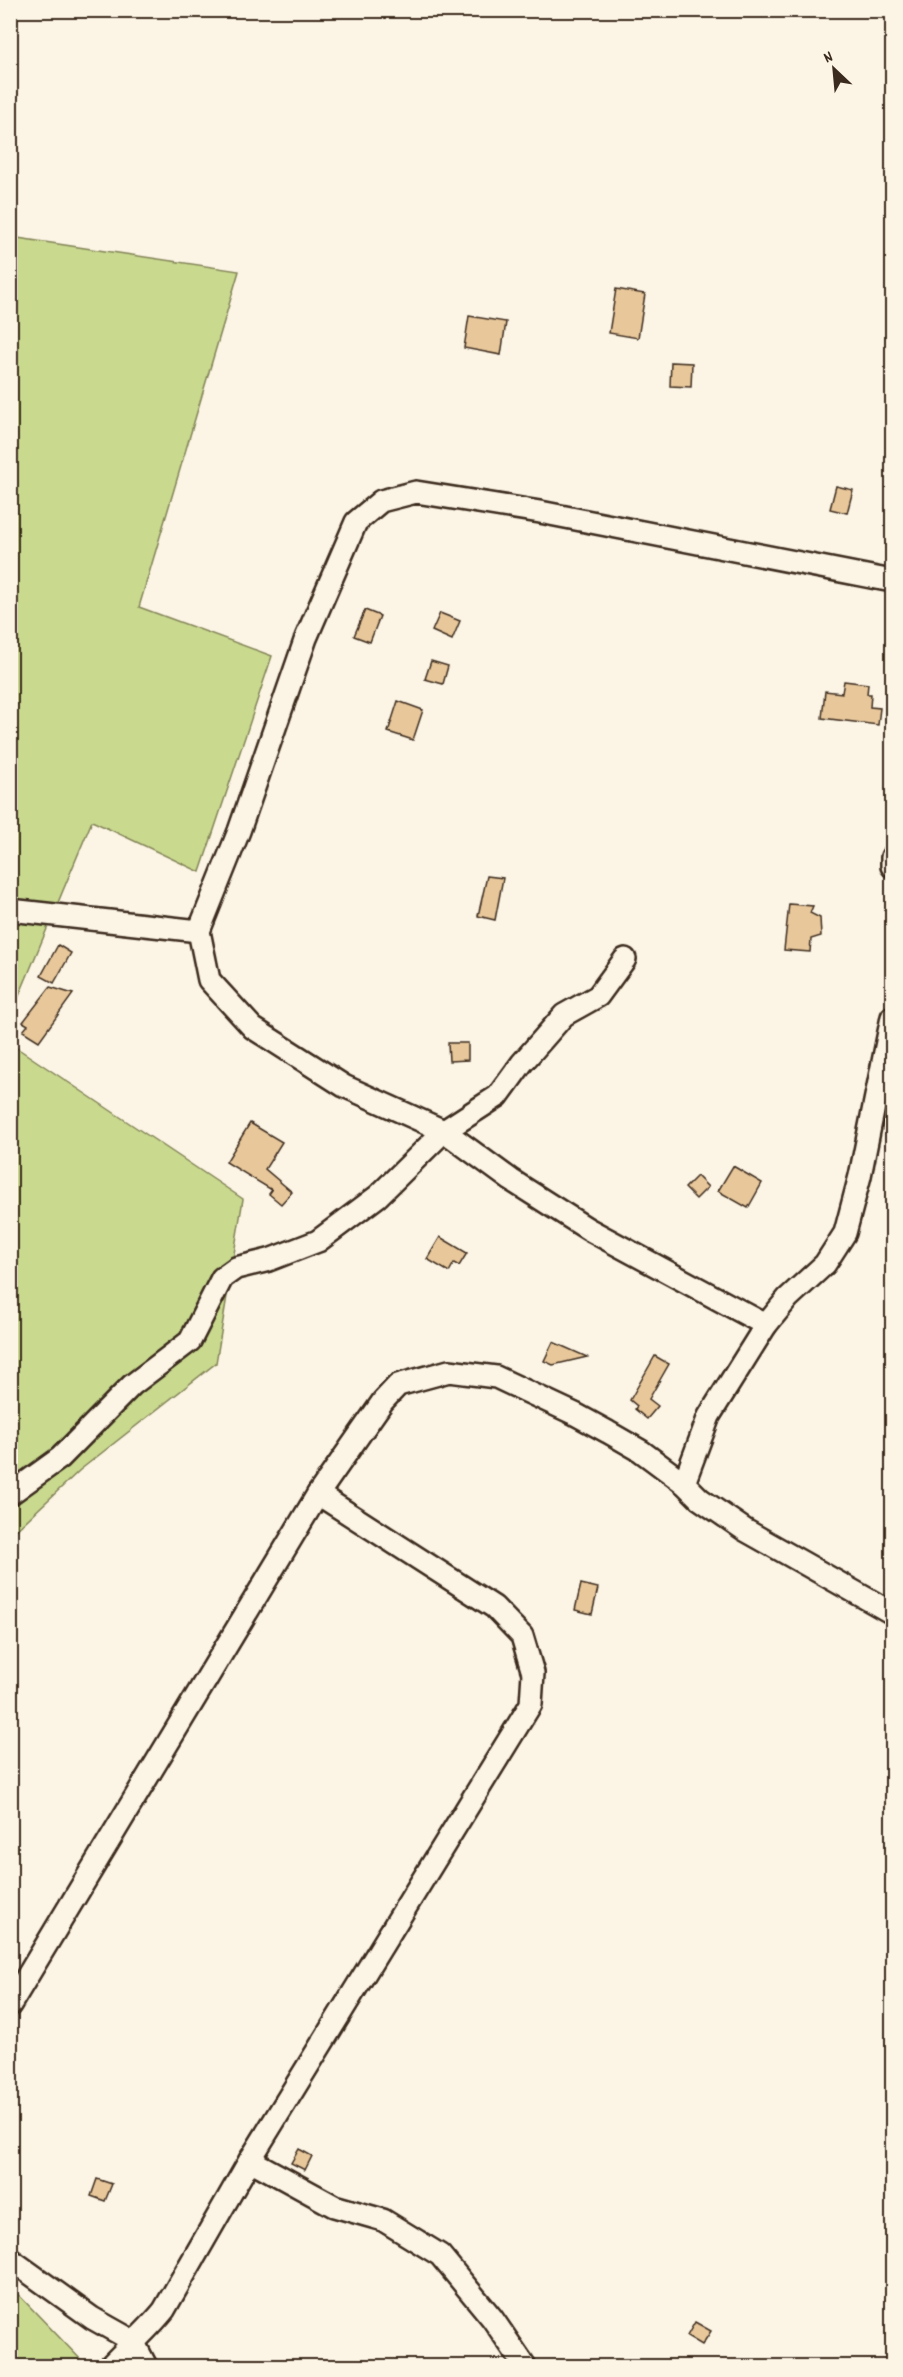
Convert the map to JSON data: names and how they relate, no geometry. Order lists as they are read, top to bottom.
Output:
{
  "north": "top left"
}
